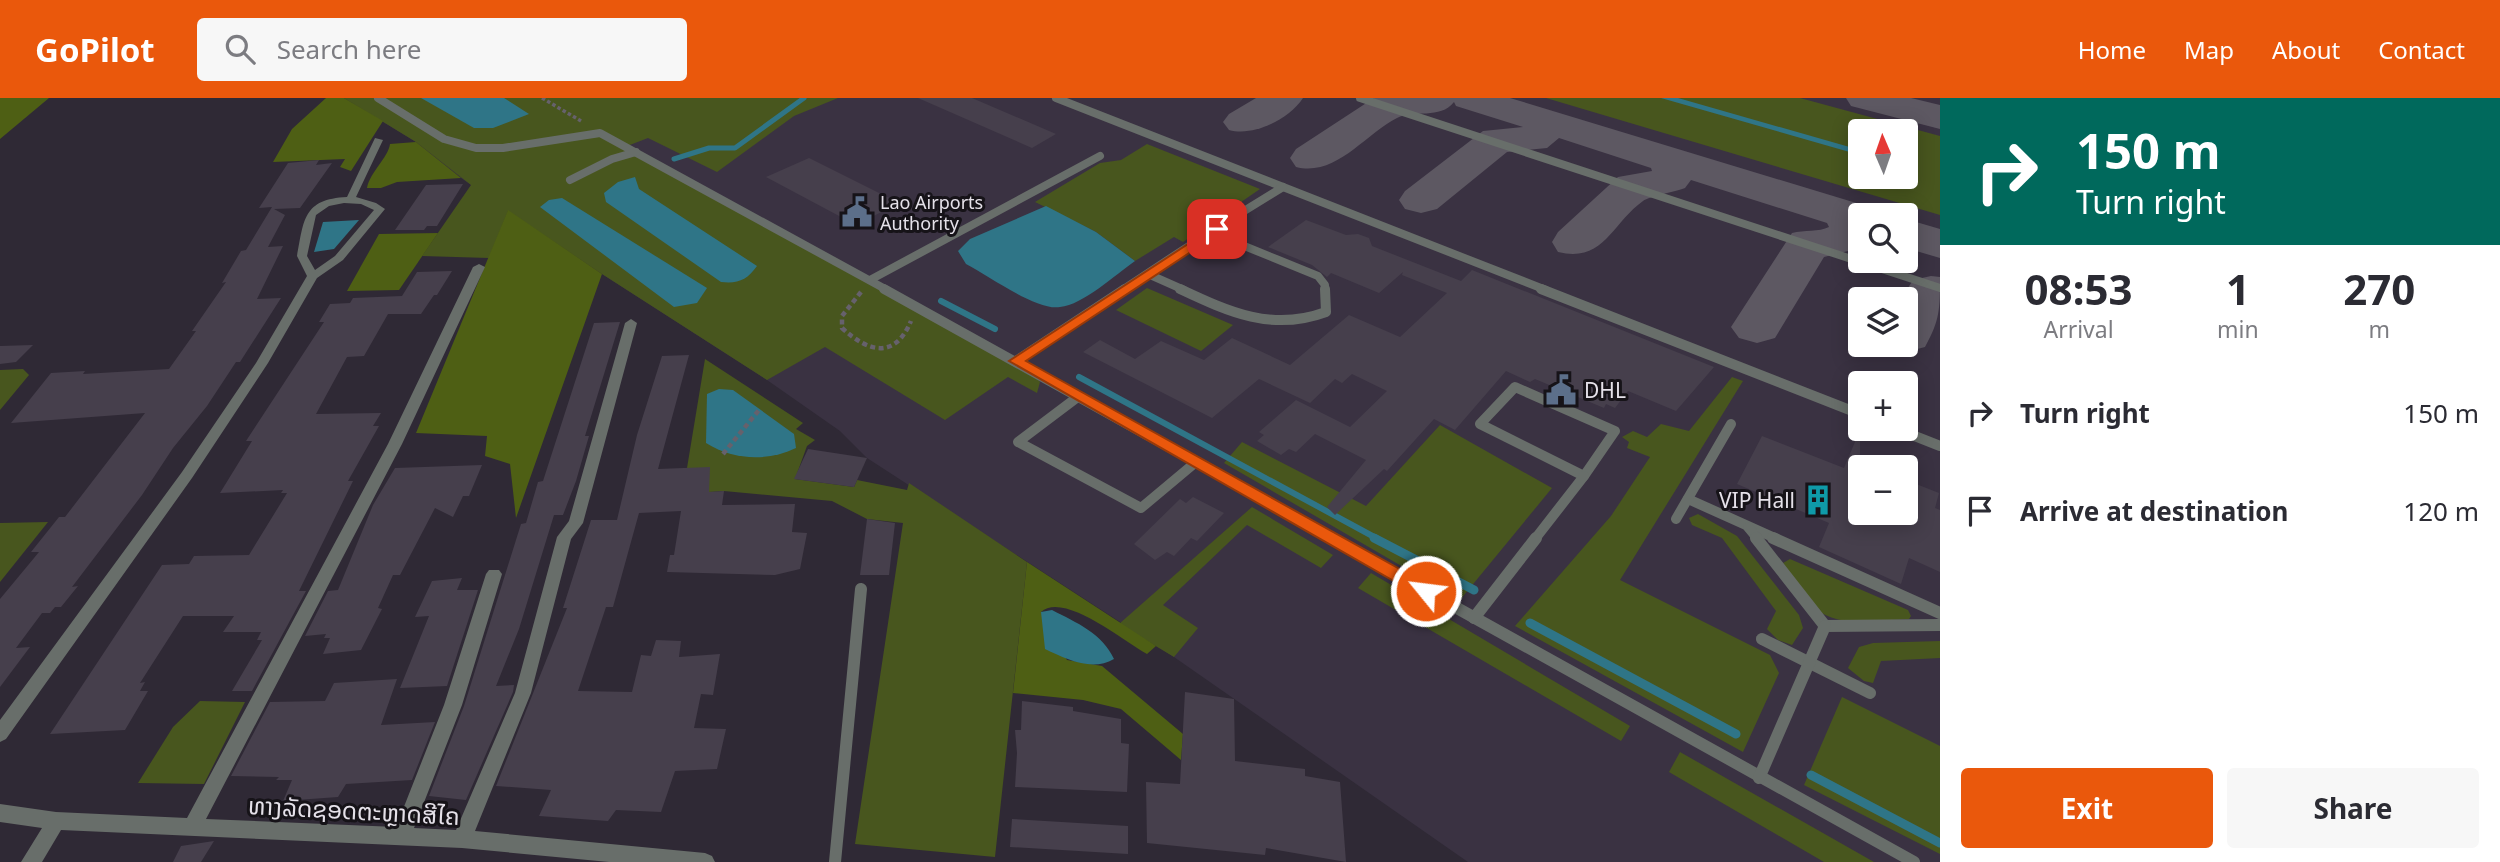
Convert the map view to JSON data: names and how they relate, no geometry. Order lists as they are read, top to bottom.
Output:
{
  "streets": {
    "street": ["ທາງລັດຊອດຕະຫຼາດສີໄຄ"]
  },
  "places": {
    "public building": ["Lao Airports Authority", "DHL"],
    "building": ["VIP Hall"]
  },
  "north": "top",
  "page": {
    "header": "GoPilot",
    "search": "Search here",
    "nav": [
      "Home",
      "Map",
      "About",
      "Contact"
    ],
    "turn": ["150 m", "Turn right"],
    "map_buttons": ["+", "−"],
    "eta": [
      "08:53",
      "Arrival",
      "1",
      "min",
      "270",
      "m"
    ],
    "list": [
      {
        "name": "Turn right",
        "value": "150 m"
      },
      {
        "name": "Arrive at destination",
        "value": "120 m"
      }
    ],
    "buttons": ["Exit", "Share"]
  }
}
